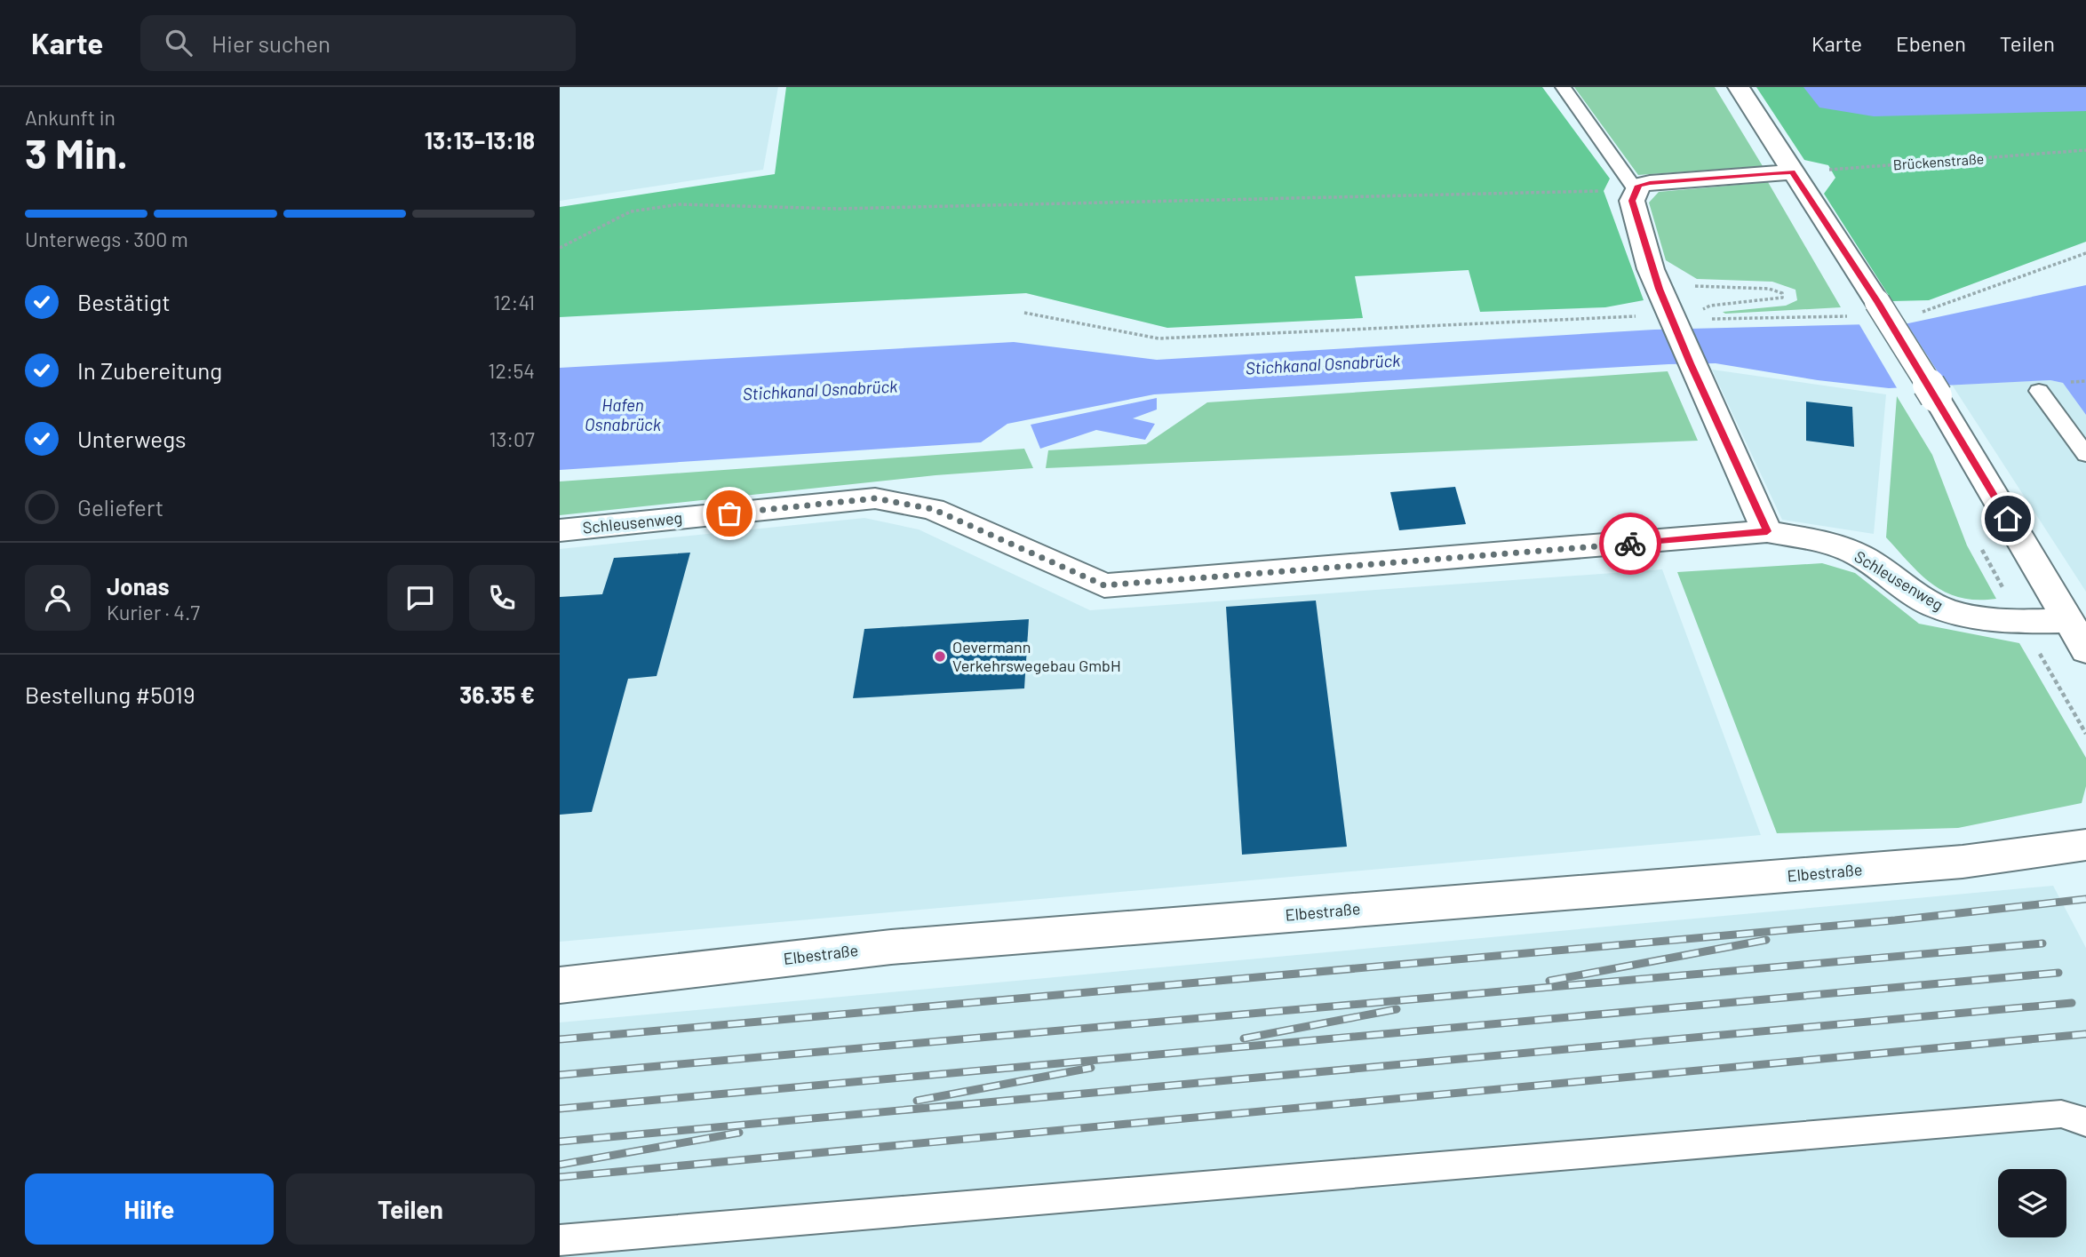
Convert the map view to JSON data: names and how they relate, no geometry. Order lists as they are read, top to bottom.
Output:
{
  "streets": {
    "street": ["Schleusenweg", "Elbestraße"],
    "path": ["Brückenstraße"]
  },
  "water": ["Stichkanal Osnabrück", "Hafen Osnabrück"],
  "places": ["Oevermann Verkehrswegebau GmbH"],
  "page": {
    "header": "Karte",
    "search": "Hier suchen",
    "nav": ["Karte", "Ebenen", "Teilen"],
    "heading": ["3 Min.", "Ankunft in", "13:13–13:18"],
    "panel": [
      "Jonas",
      "Kurier · 4.7",
      "Bestellung #5019",
      "36.35 €"
    ],
    "bar": "Unterwegs · 300 m",
    "list": [
      ["Bestätigt", "12:41"],
      ["In Zubereitung", "12:54"],
      ["Unterwegs", "13:07"],
      "Geliefert"
    ],
    "buttons": ["Hilfe", "Teilen"]
  }
}
